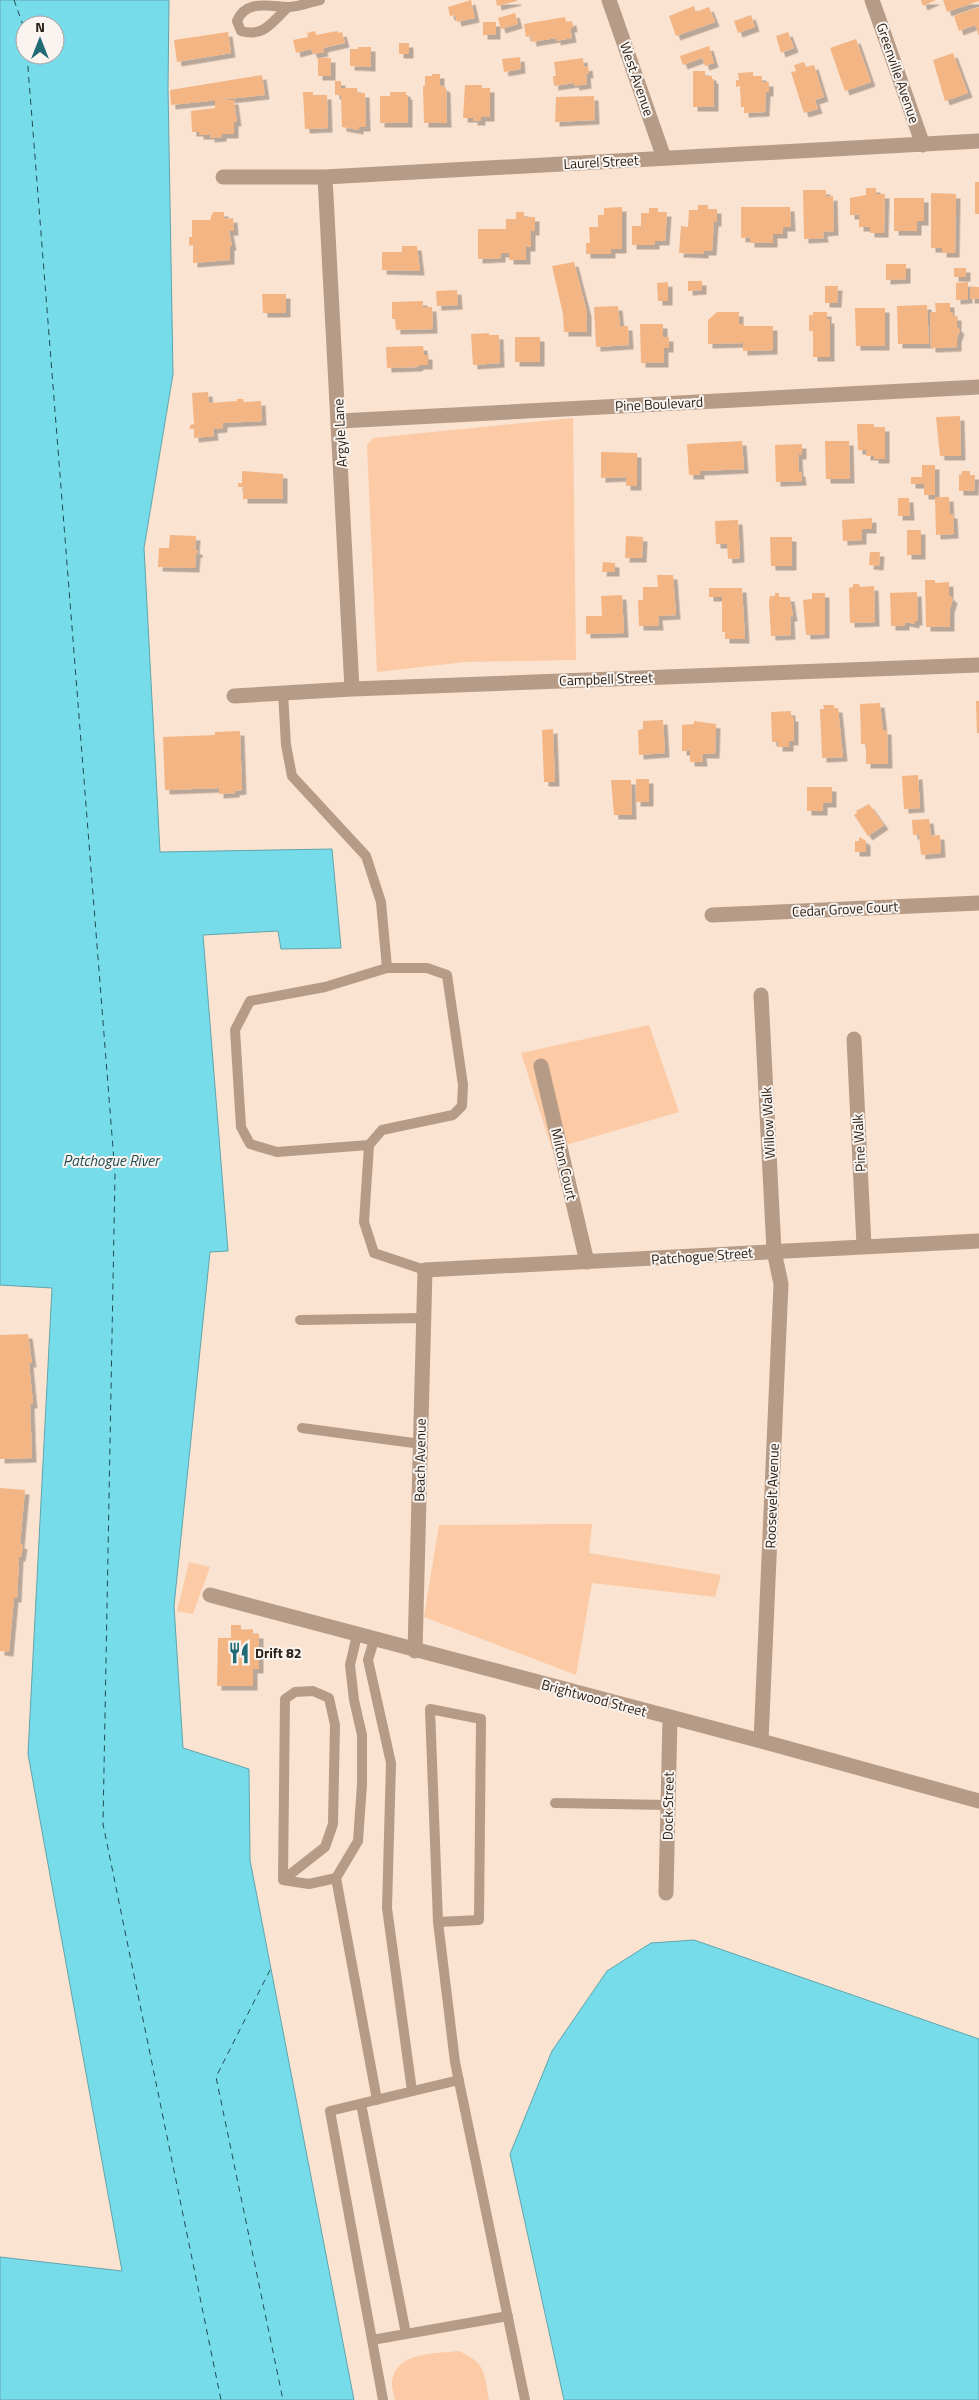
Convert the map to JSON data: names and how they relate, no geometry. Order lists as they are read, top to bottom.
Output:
{
  "streets": {
    "street": [
      "Greenville Avenue",
      "West Avenue",
      "Laurel Street",
      "Pine Boulevard",
      "Argyle Lane",
      "Campbell Street",
      "Cedar Grove Court",
      "Willow Walk",
      "Pine Walk",
      "Milton Court",
      "Patchogue Street",
      "Beach Avenue",
      "Roosevelt Avenue",
      "Brightwood Street",
      "Dock Street"
    ]
  },
  "crossings": [
    ["Greenville Avenue", "Laurel Street"],
    ["West Avenue", "Laurel Street"],
    ["Laurel Street", "Argyle Lane"],
    ["Pine Boulevard", "Argyle Lane"],
    ["Argyle Lane", "Campbell Street"],
    ["Willow Walk", "Patchogue Street"],
    ["Willow Walk", "Roosevelt Avenue"],
    ["Pine Walk", "Patchogue Street"],
    ["Milton Court", "Patchogue Street"],
    ["Patchogue Street", "Beach Avenue"],
    ["Patchogue Street", "Roosevelt Avenue"],
    ["Beach Avenue", "Brightwood Street"],
    ["Roosevelt Avenue", "Brightwood Street"],
    ["Brightwood Street", "Dock Street"]
  ],
  "water": ["Patchogue River"],
  "places": {
    "restaurant": ["Drift 82"]
  },
  "north": "top"
}
